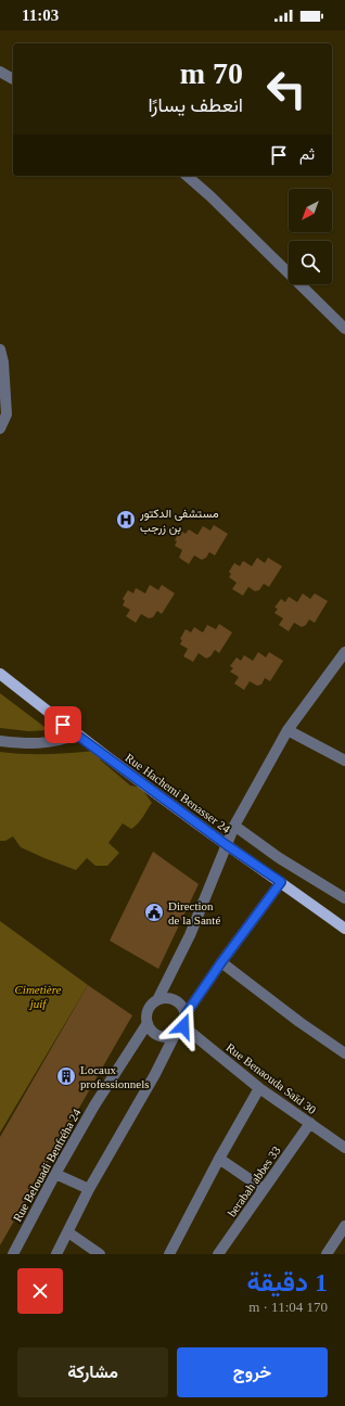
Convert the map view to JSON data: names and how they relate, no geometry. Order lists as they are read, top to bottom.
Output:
{
  "streets": {
    "main road": ["Rue Hachemi Benasser 24"],
    "street": ["Rue Benaouda Saïd 30", "Rue Belouadi Benfréha 24", "berabah abbes 33"]
  },
  "crossings": [
    ["Rue Benaouda Saïd 30", "Rue Belouadi Benfréha 24"],
    ["Rue Benaouda Saïd 30", "berabah abbes 33"]
  ],
  "parks": ["Cimetière juif"],
  "places": {
    "hospital": ["مستشفى الدكتور بن زرجب"],
    "public building": ["Direction de la Santé"],
    "building": ["Locaux professionnels"]
  },
  "north": "bottom left",
  "page": {
    "status": "11:03",
    "turn": ["70 m", "انعطف يسارًا"],
    "then": "ثم",
    "heading": ["1 دقيقة", "170 m · 11:04"],
    "buttons": ["خروج", "مشاركة"]
  }
}
